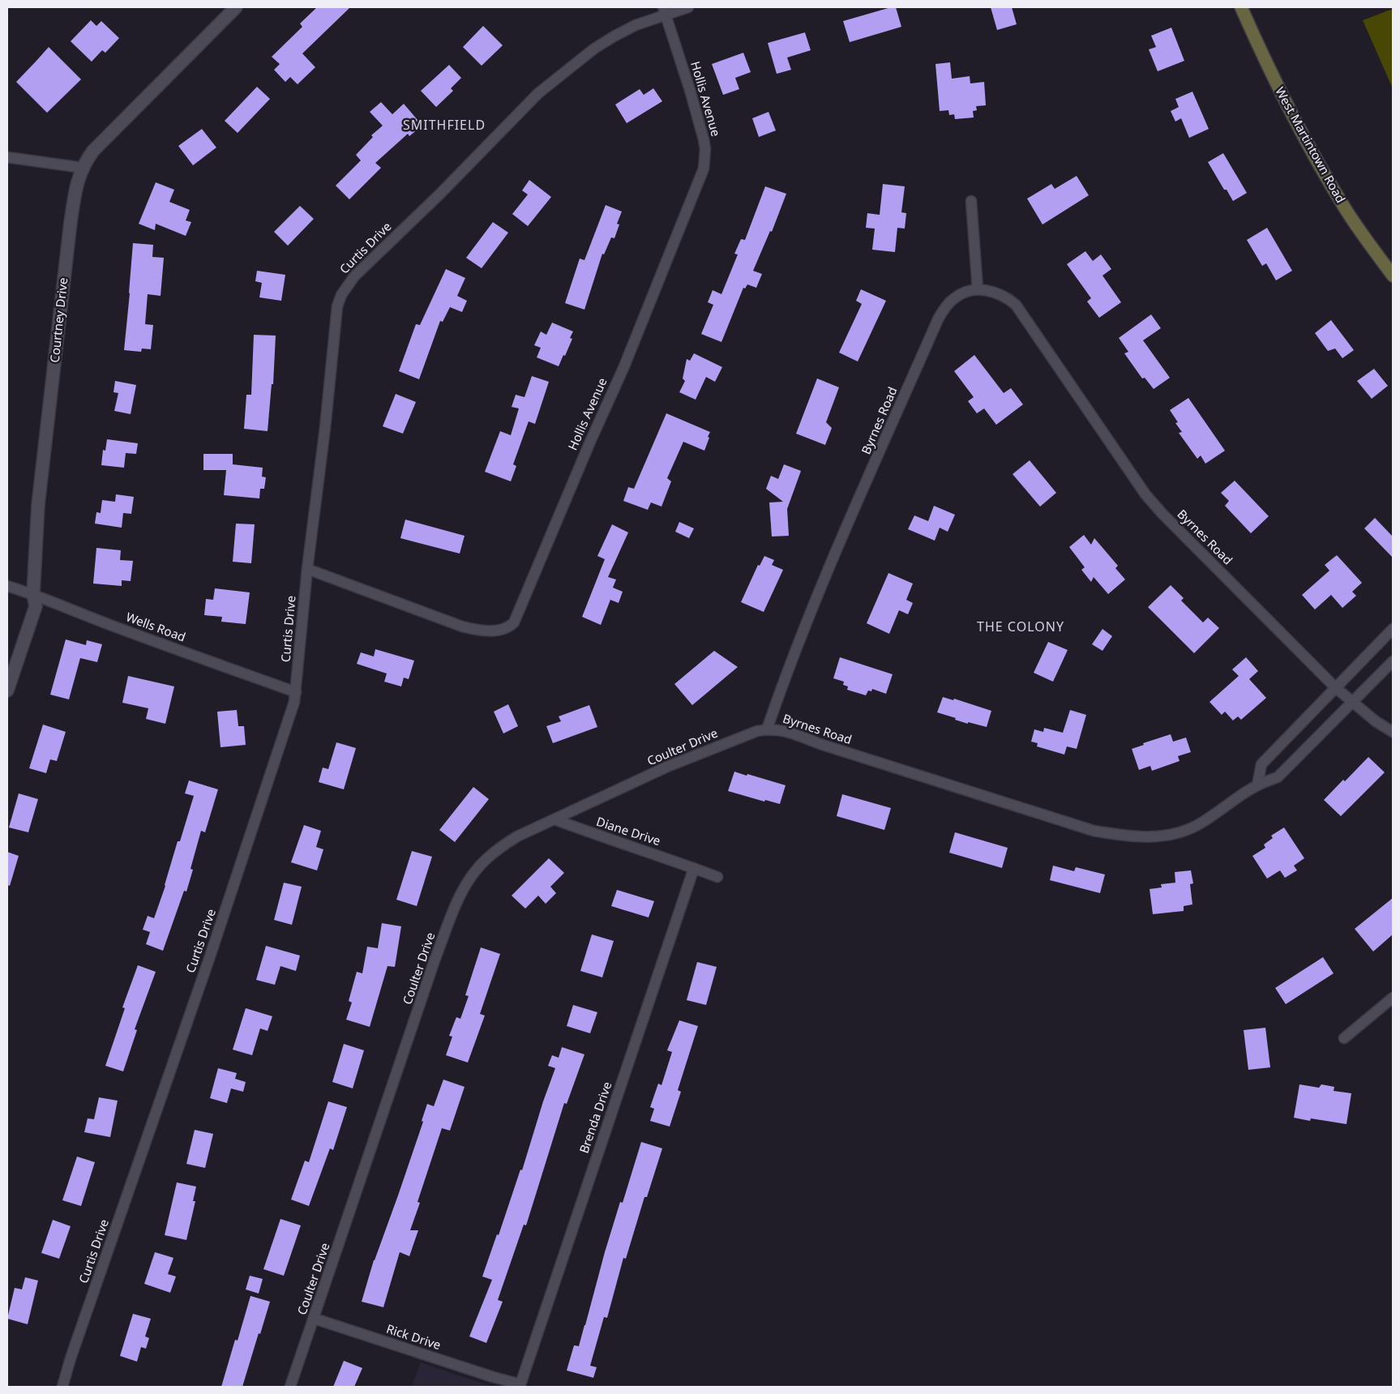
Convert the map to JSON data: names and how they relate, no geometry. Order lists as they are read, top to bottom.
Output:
{
  "streets": {
    "main road": ["West Martintown Road"],
    "street": [
      "Hollis Avenue",
      "Curtis Drive",
      "Courtney Drive",
      "Byrnes Road",
      "Wells Road",
      "Coulter Drive",
      "Diane Drive",
      "Brenda Drive",
      "Rick Drive"
    ]
  },
  "crossings": [
    ["Hollis Avenue", "Curtis Drive"],
    ["Curtis Drive", "Wells Road"],
    ["Courtney Drive", "Wells Road"],
    ["Byrnes Road", "Coulter Drive"],
    ["Coulter Drive", "Diane Drive"],
    ["Coulter Drive", "Rick Drive"],
    ["Diane Drive", "Brenda Drive"],
    ["Brenda Drive", "Rick Drive"]
  ],
  "districts": ["SMITHFIELD", "THE COLONY"]
}
